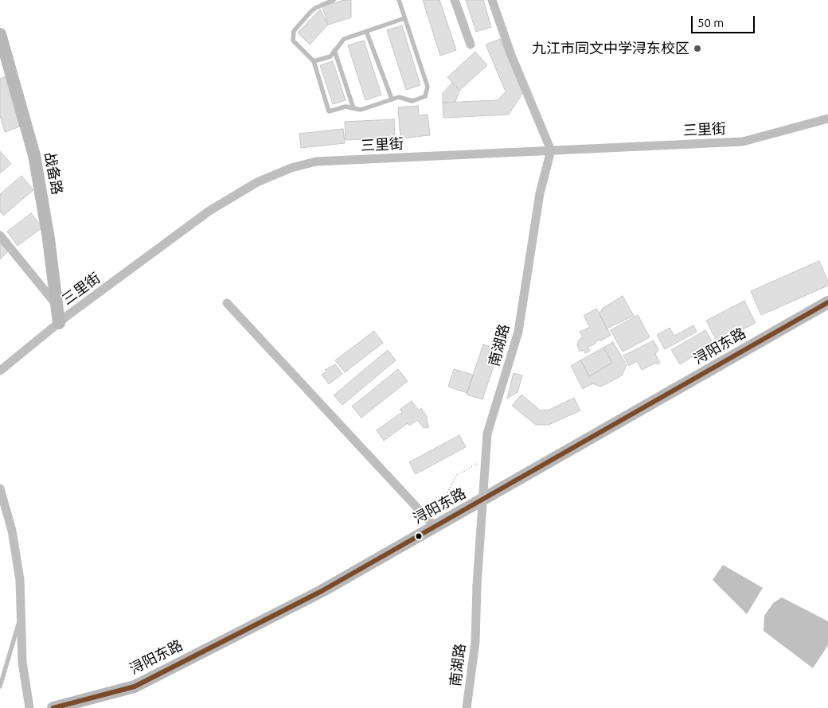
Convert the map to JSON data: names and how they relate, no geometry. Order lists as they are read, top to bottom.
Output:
{
  "streets": {
    "main road": ["战备路", "浔阳东路"],
    "street": ["三里街", "南湖路"]
  },
  "crossings": [
    ["三里街", "战备路"],
    ["三里街", "南湖路"]
  ],
  "places": ["九江市同文中学浔东校区"],
  "scale_bar": "50 m"
}
